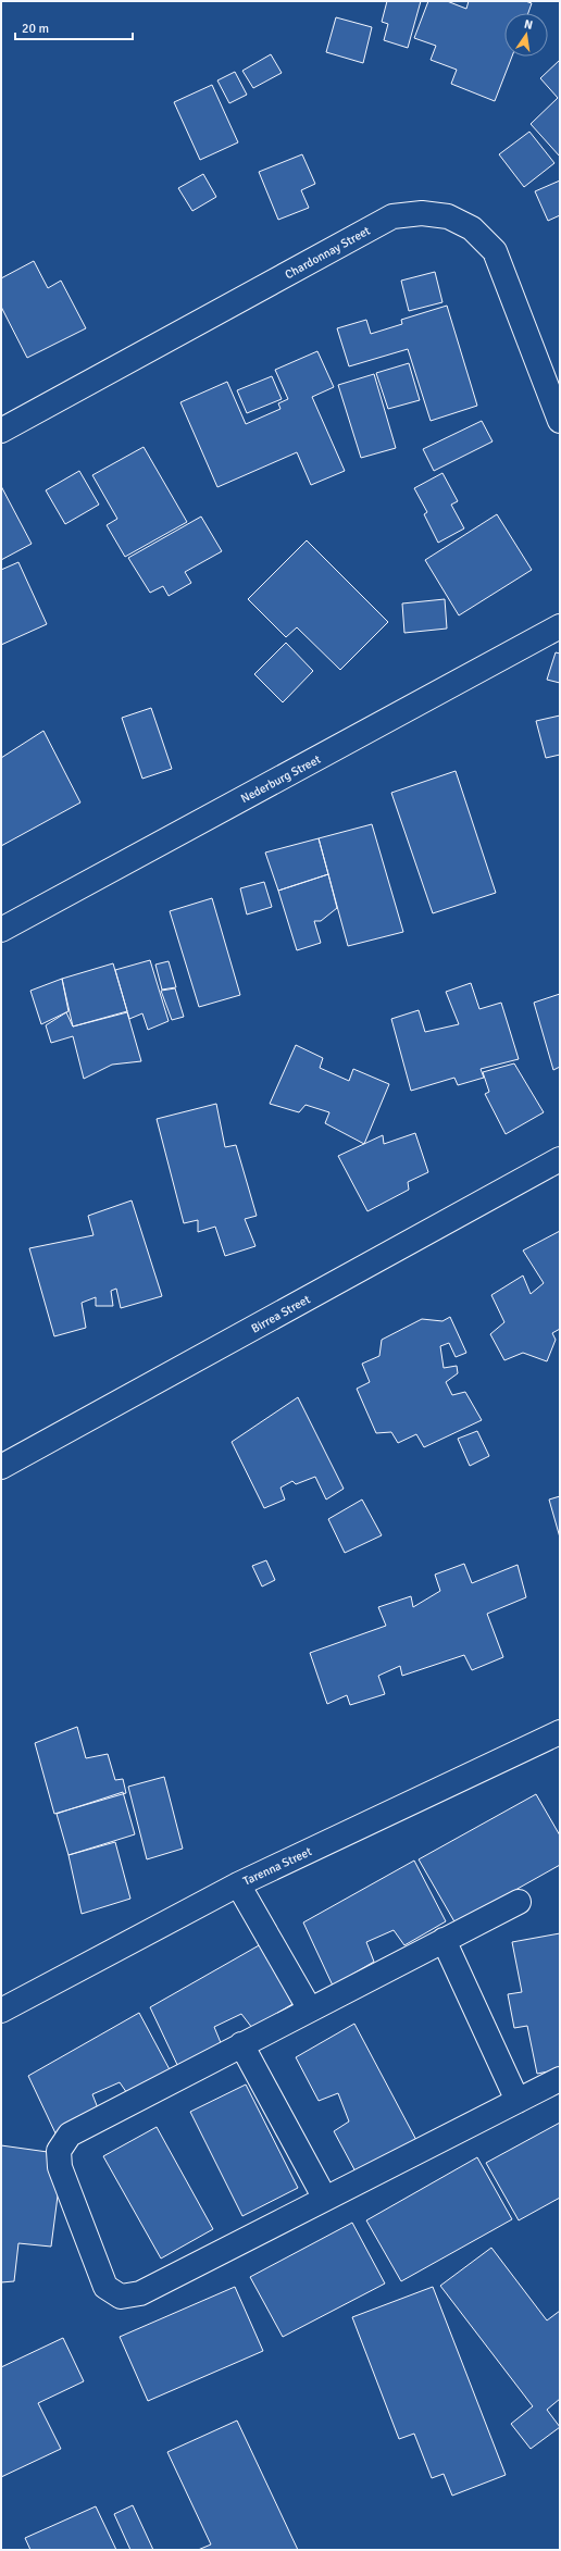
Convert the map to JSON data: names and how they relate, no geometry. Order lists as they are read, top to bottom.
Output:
{
  "streets": {
    "street": [
      "Chardonnay Street",
      "Nederburg Street",
      "Birrea Street",
      "Tarenna Street"
    ]
  },
  "scale_bar": "20 m",
  "north": "top"
}
